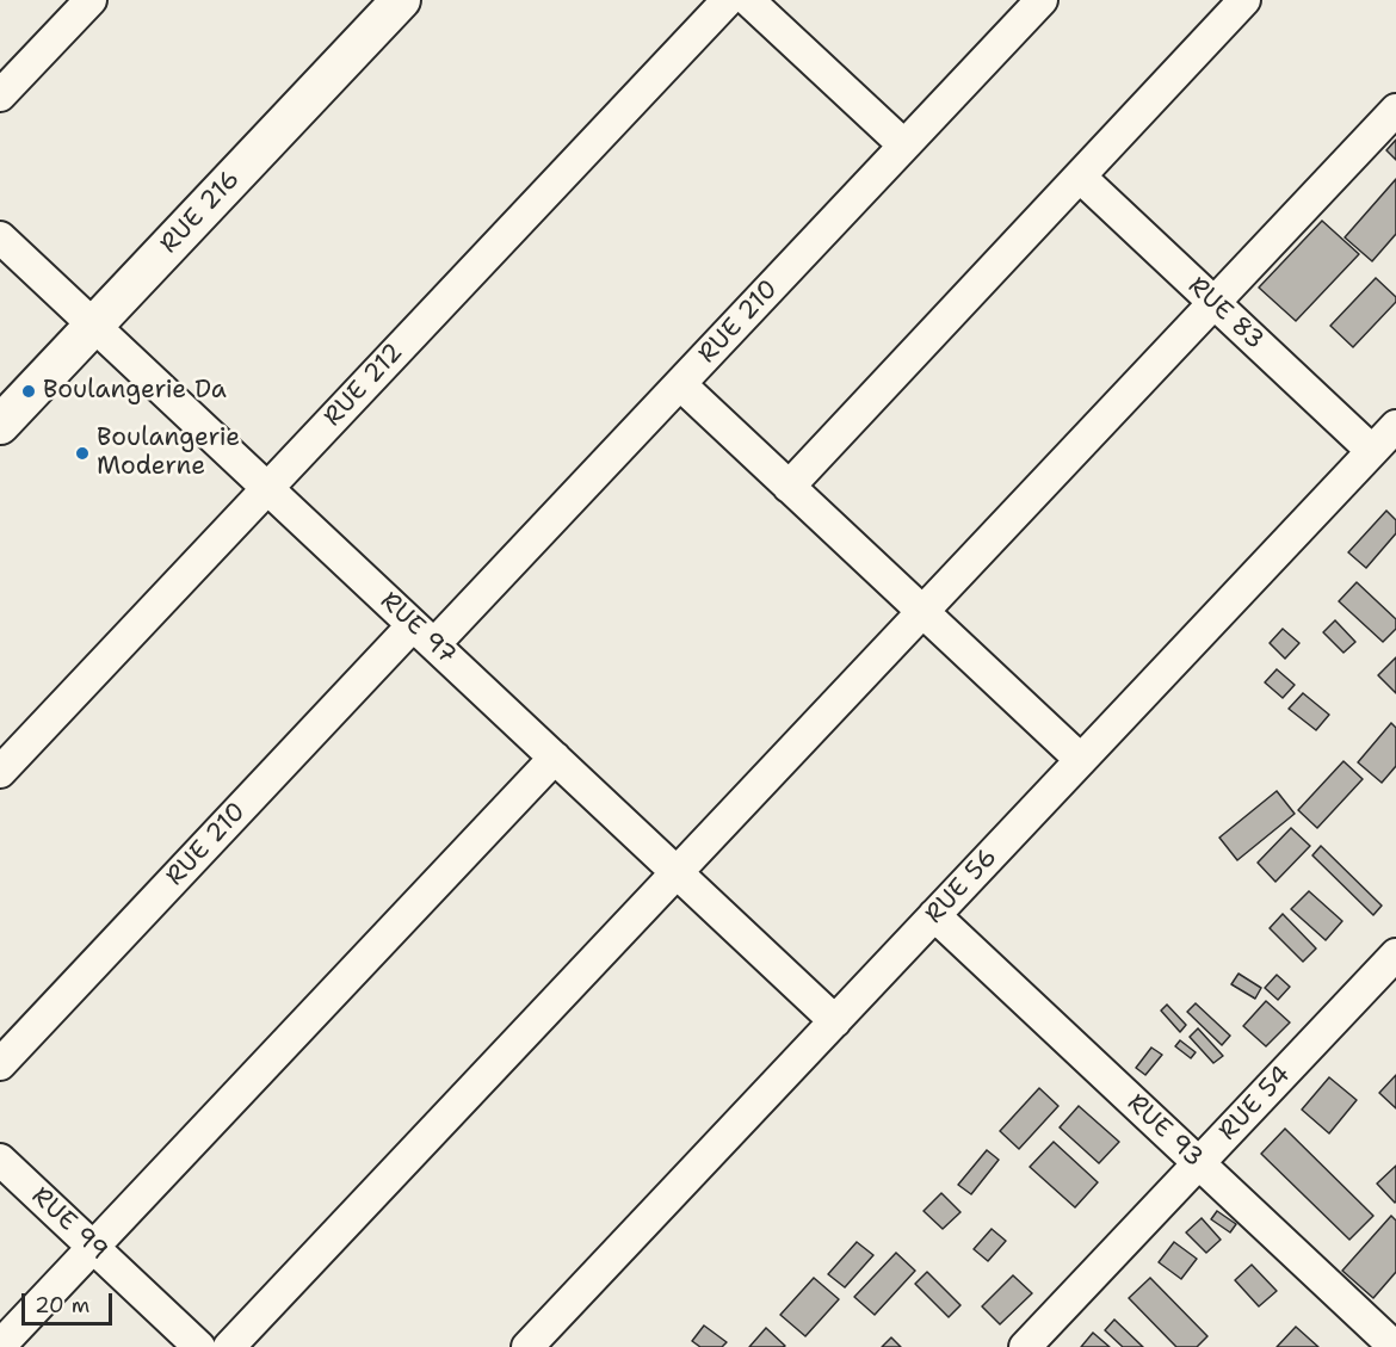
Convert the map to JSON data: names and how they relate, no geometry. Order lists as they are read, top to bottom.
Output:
{
  "streets": {
    "street": [
      "RUE 216",
      "RUE 83",
      "RUE 210",
      "RUE 212",
      "RUE 97",
      "RUE 56",
      "RUE 54",
      "RUE 93",
      "RUE 99"
    ]
  },
  "crossings": [
    ["RUE 216", "RUE 97"],
    ["RUE 83", "RUE 56"],
    ["RUE 210", "RUE 97"],
    ["RUE 212", "RUE 97"],
    ["RUE 97", "RUE 56"],
    ["RUE 56", "RUE 93"],
    ["RUE 54", "RUE 93"]
  ],
  "places": ["Boulangerie Da", "Boulangerie Moderne"],
  "scale_bar": "20 m"
}
